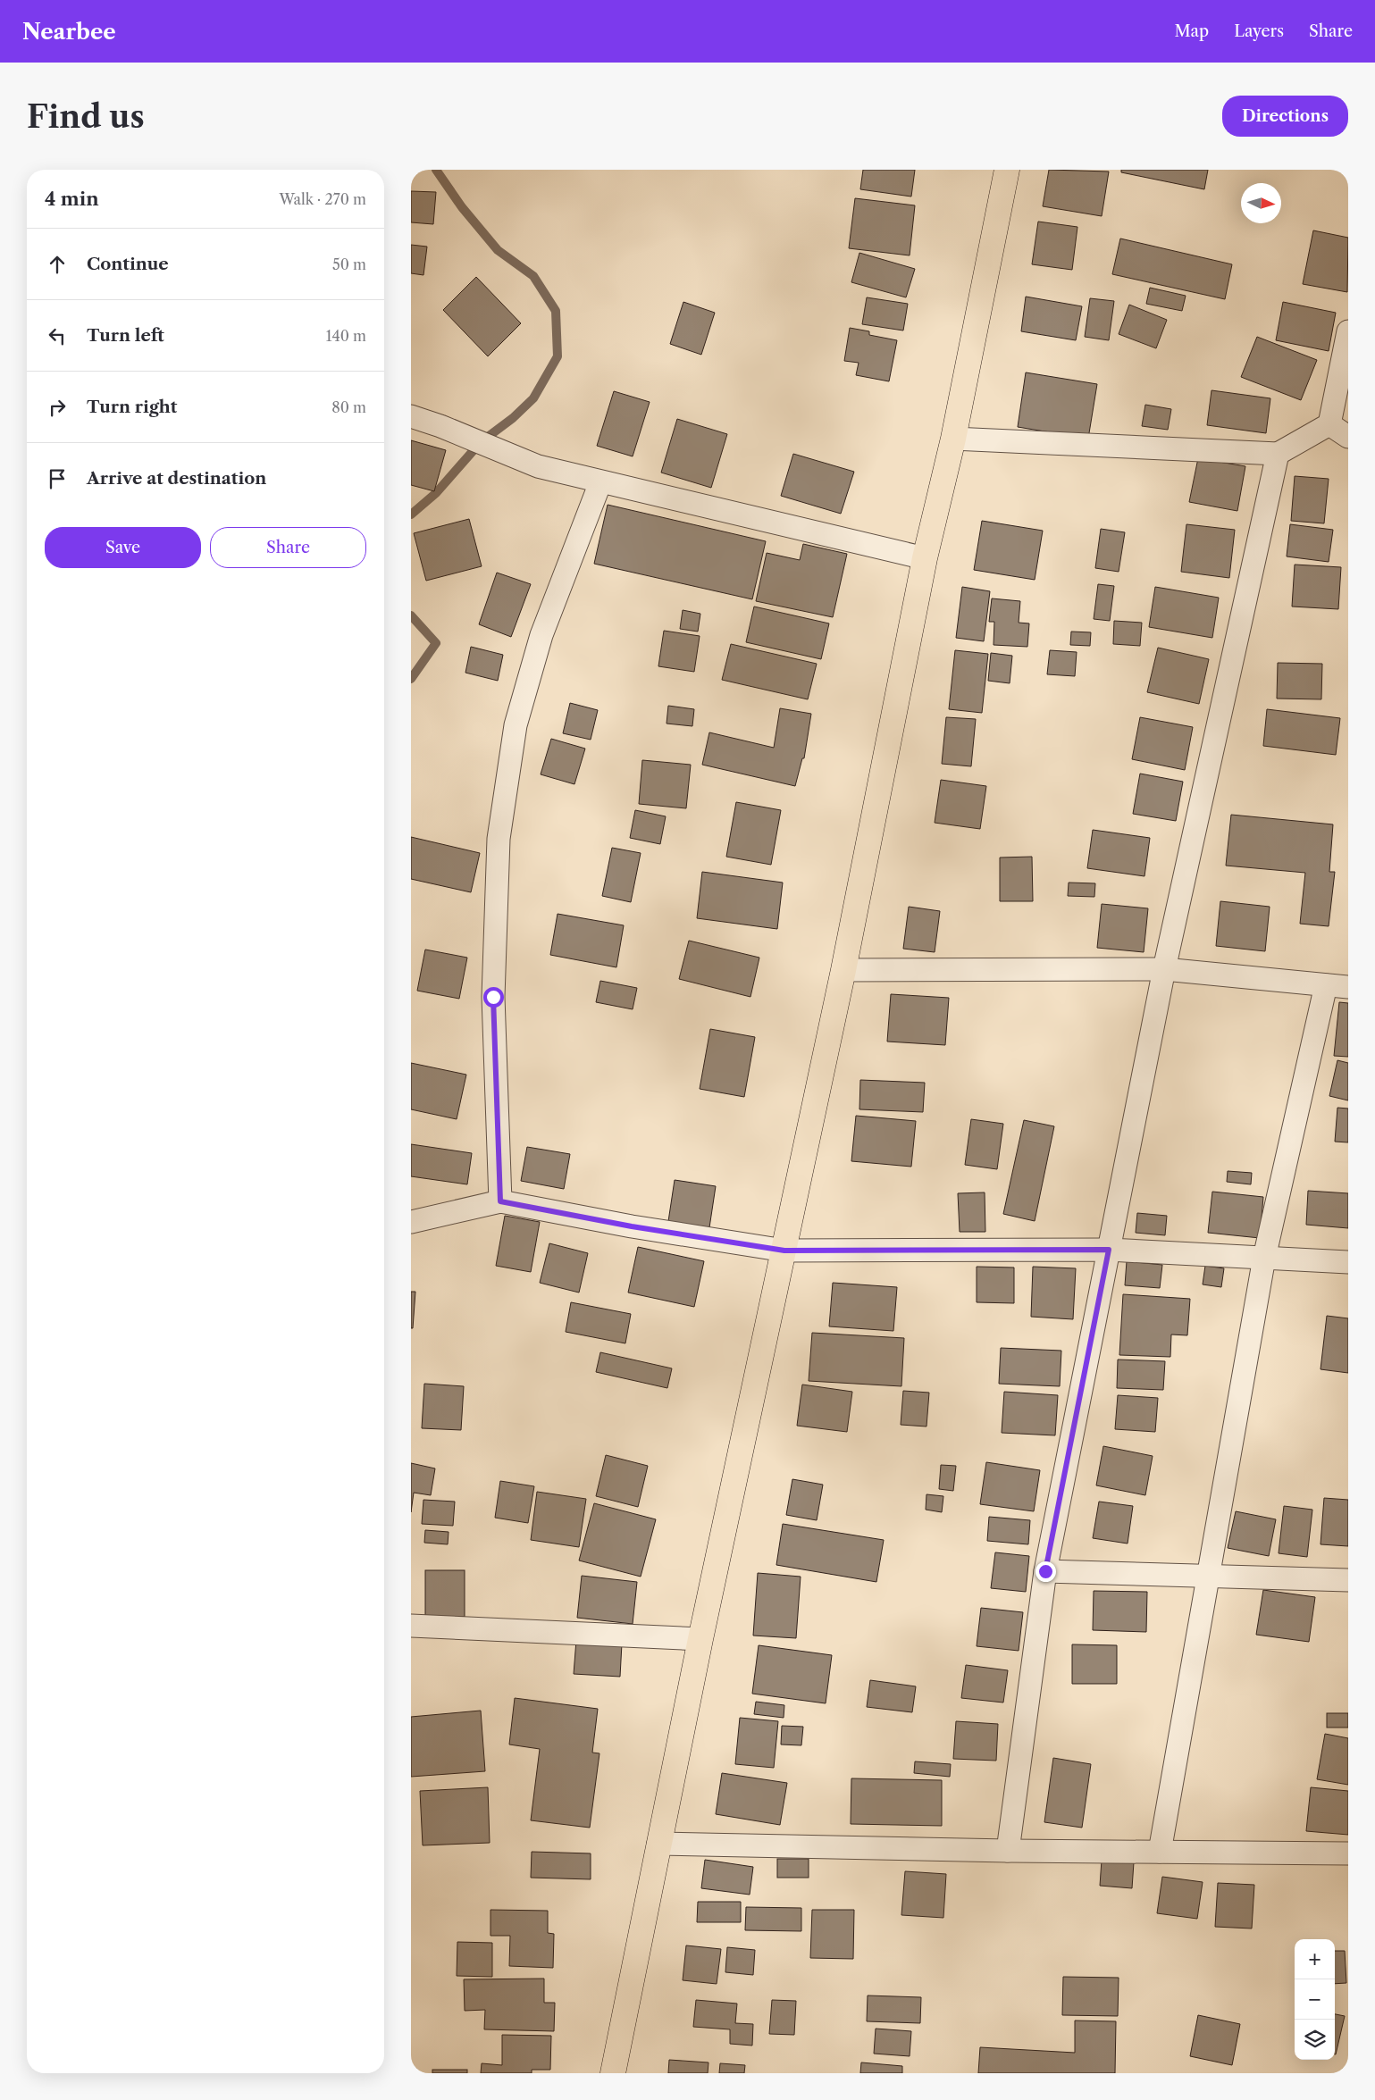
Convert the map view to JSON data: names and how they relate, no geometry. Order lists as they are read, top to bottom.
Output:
{
  "north": "right",
  "page": {
    "header": "Nearbee",
    "nav": ["Map", "Layers", "Share"],
    "buttons": [
      "Directions",
      ["Save", "Share"]
    ],
    "title": "Find us",
    "heading": ["4 min", "Walk · 270 m"],
    "list": [
      ["Continue", "50 m"],
      ["Turn left", "140 m"],
      ["Turn right", "80 m"],
      "Arrive at destination"
    ],
    "map_buttons": ["+", "−"]
  }
}
